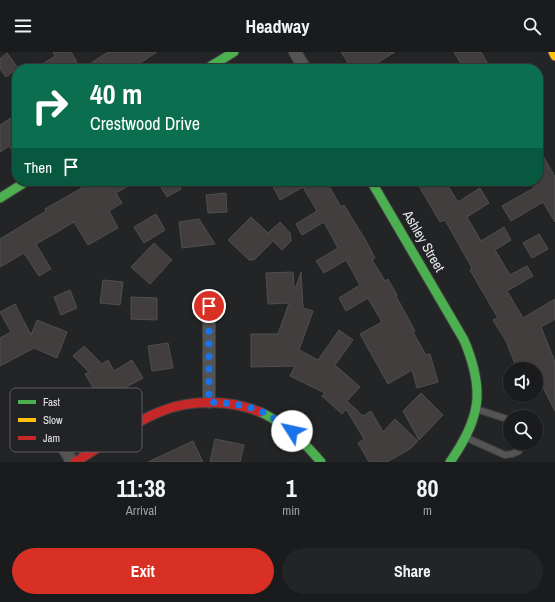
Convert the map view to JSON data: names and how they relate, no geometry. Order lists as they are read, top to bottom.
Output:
{
  "streets": {
    "street": ["Ashley Street"]
  },
  "legend": ["Fast", "Slow", "Jam"],
  "page": {
    "header": "Headway",
    "turn": ["40 m", "Crestwood Drive"],
    "then": "Then",
    "eta": [
      "11:38",
      "Arrival",
      "1",
      "min",
      "80",
      "m"
    ],
    "buttons": ["Exit", "Share"]
  }
}
